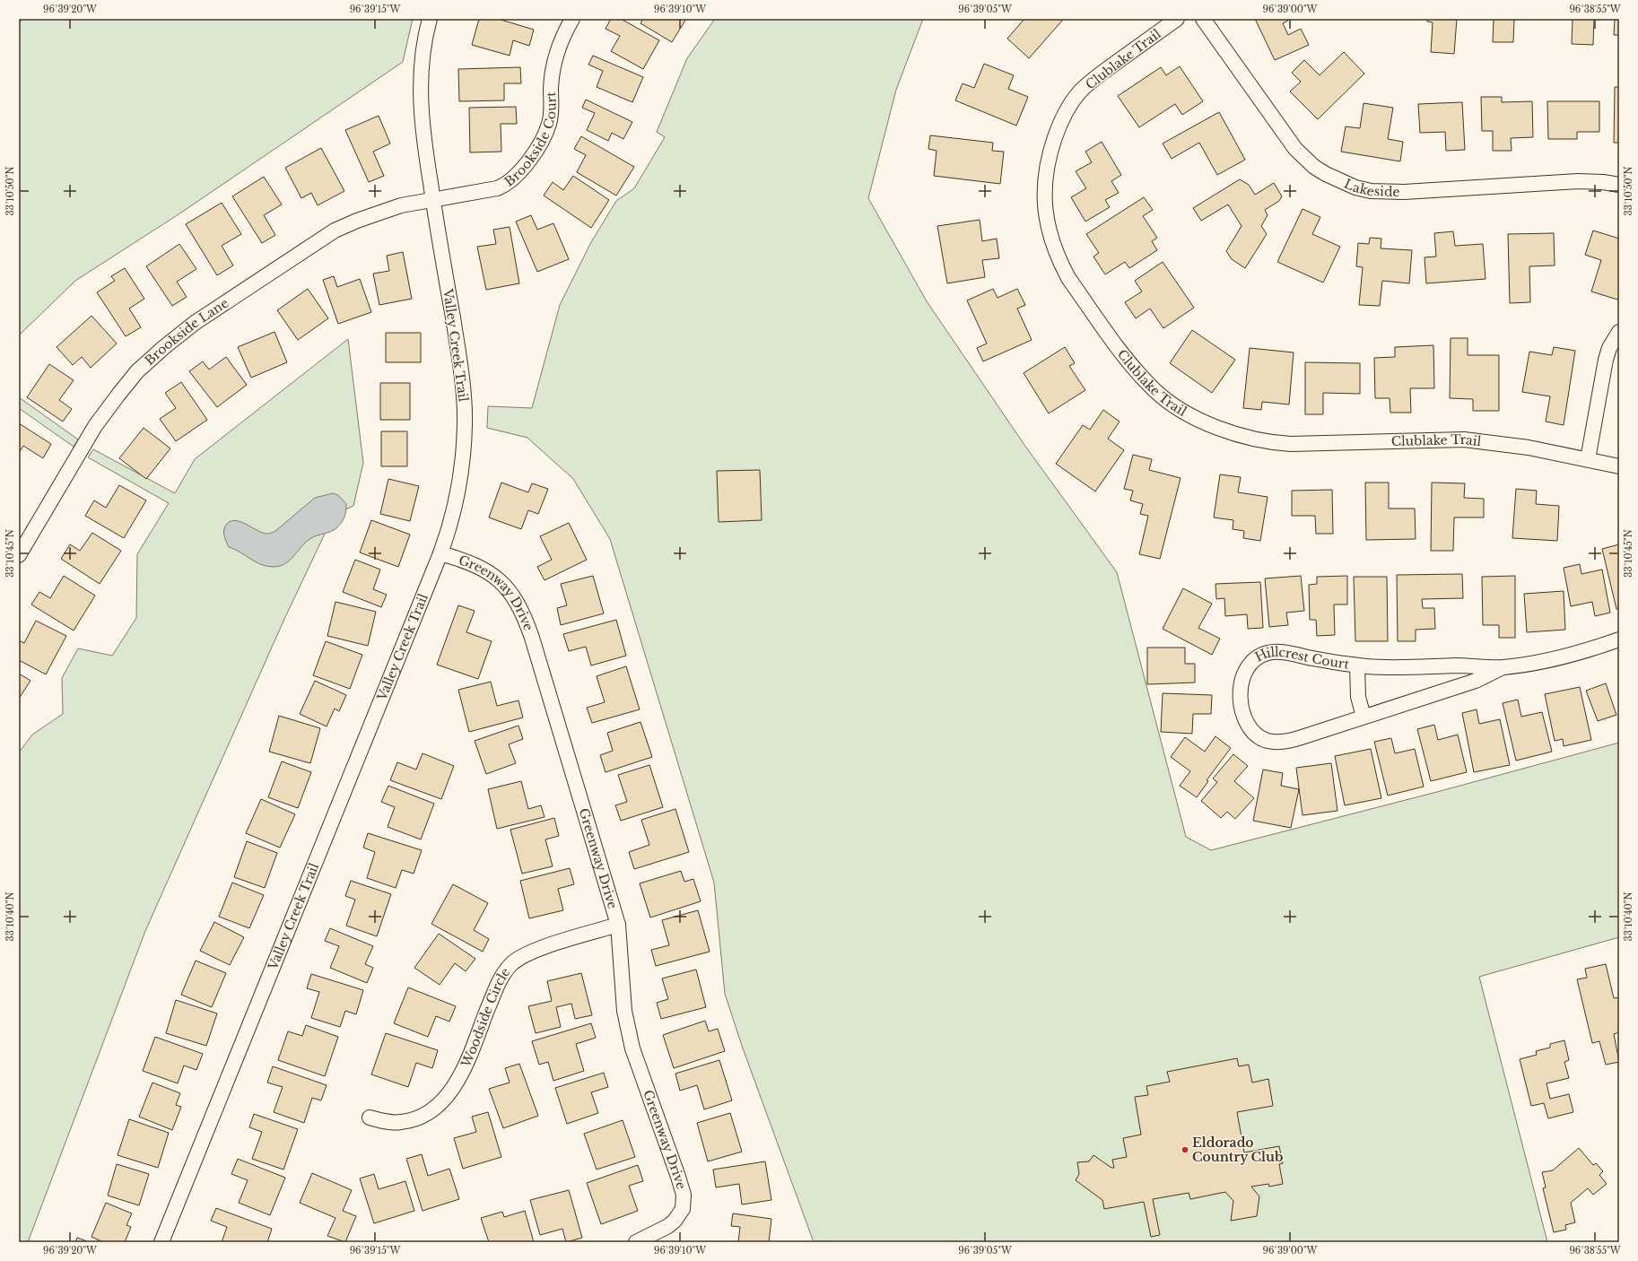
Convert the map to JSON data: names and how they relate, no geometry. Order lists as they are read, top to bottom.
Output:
{
  "streets": {
    "street": [
      "Clublake Trail",
      "Brookside Court",
      "Lakeside",
      "Brookside Lane",
      "Valley Creek Trail",
      "Greenway Drive",
      "Hillcrest Court",
      "Woodside Circle"
    ]
  },
  "crossings": [
    ["Brookside Court", "Brookside Lane"],
    ["Brookside Court", "Valley Creek Trail"],
    ["Brookside Lane", "Valley Creek Trail"],
    ["Valley Creek Trail", "Greenway Drive"],
    ["Greenway Drive", "Woodside Circle"]
  ],
  "places": ["Eldorado Country Club"],
  "coordinates": [
    "96°39'20\"W",
    "96°39'15\"W",
    "96°39'10\"W",
    "96°39'05\"W",
    "96°39'00\"W",
    "96°38'55\"W",
    "33°10'50\"N",
    "33°10'45\"N",
    "33°10'40\"N"
  ]
}
